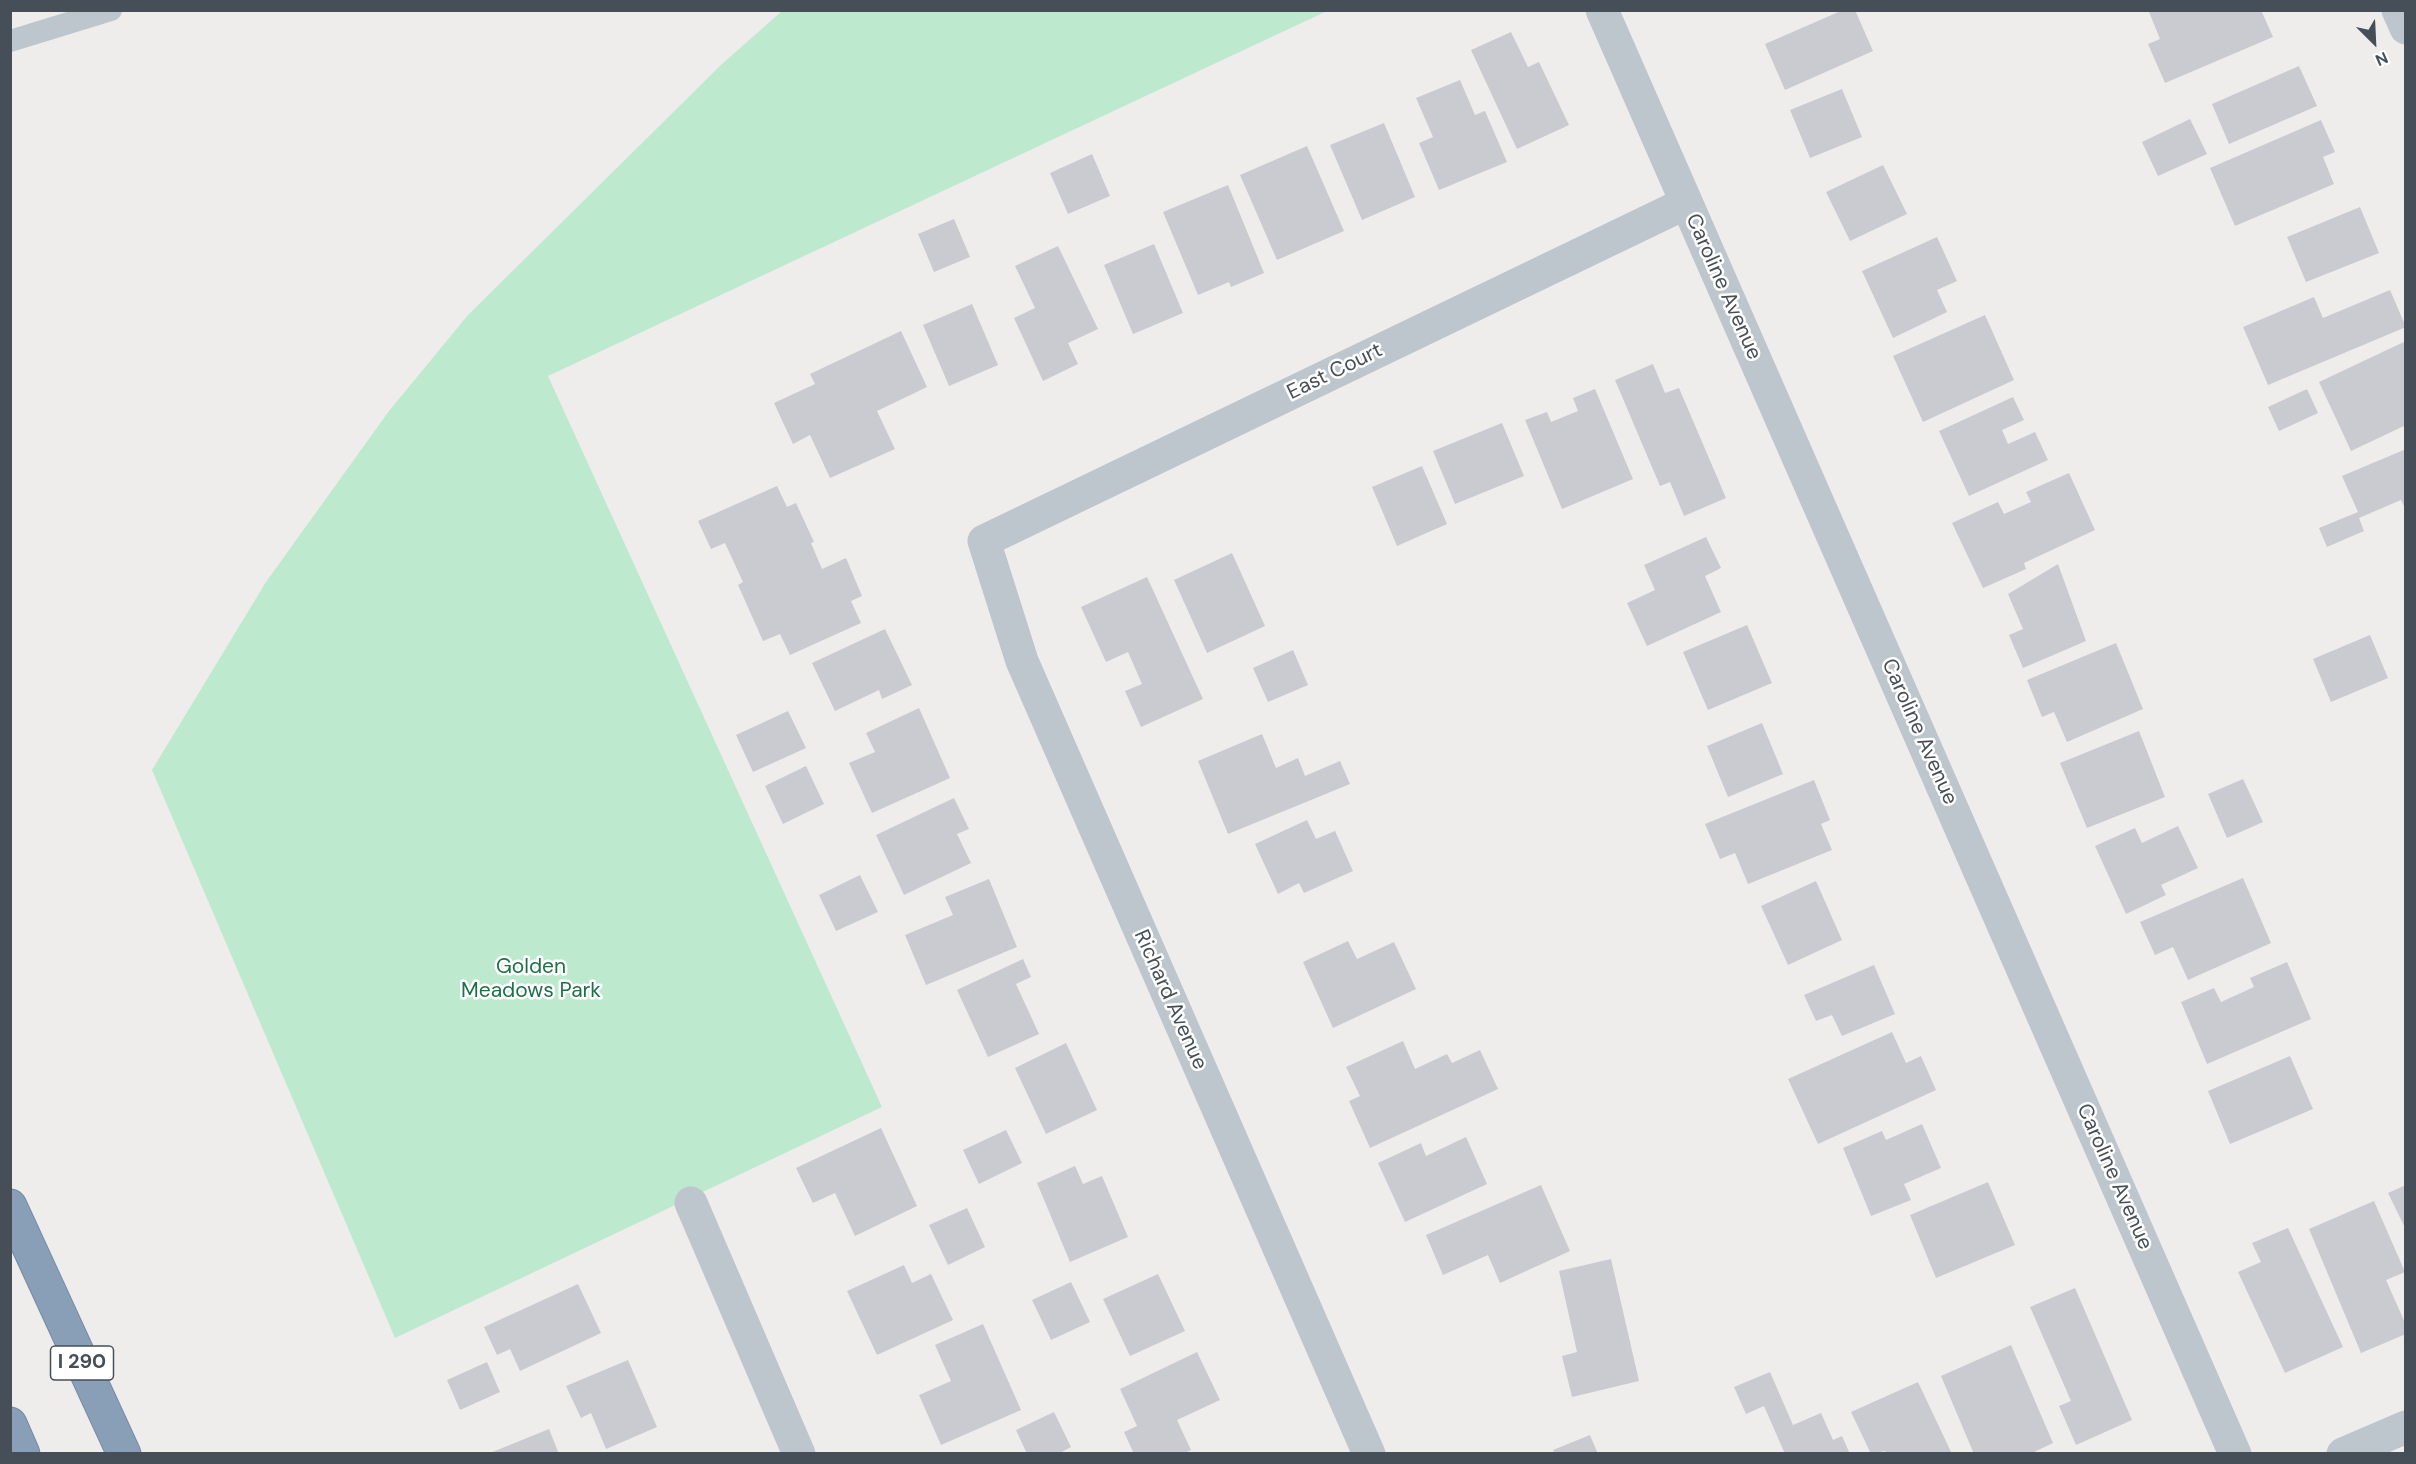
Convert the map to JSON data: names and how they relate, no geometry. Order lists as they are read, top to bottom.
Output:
{
  "streets": {
    "highway": ["I 290"],
    "street": ["Caroline Avenue", "East Court", "Richard Avenue"]
  },
  "crossings": [
    ["Caroline Avenue", "East Court"],
    ["East Court", "Richard Avenue"]
  ],
  "parks": ["Golden Meadows Park"],
  "north": "bottom right"
}
